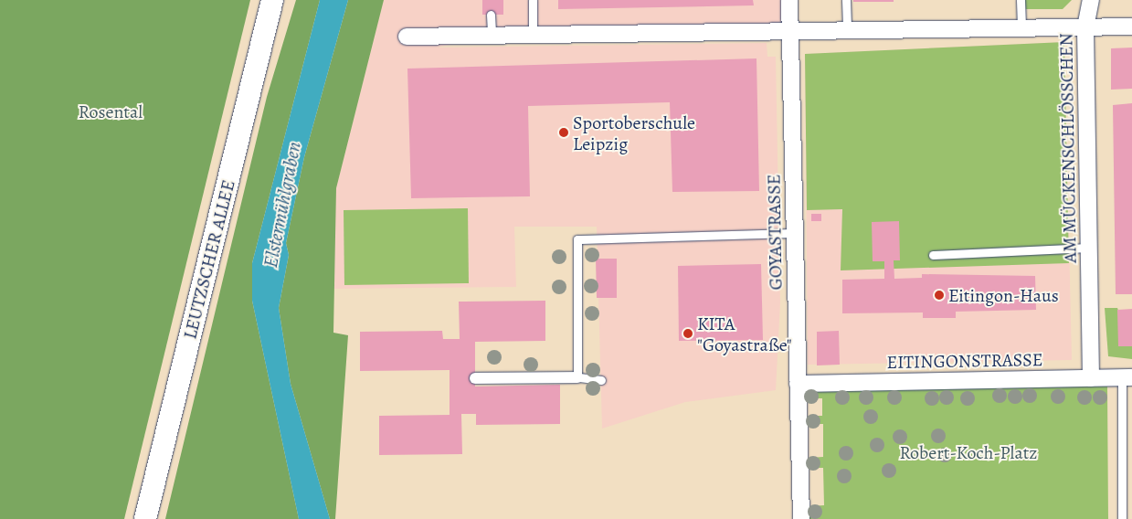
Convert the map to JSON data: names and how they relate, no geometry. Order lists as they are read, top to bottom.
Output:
{
  "streets": {
    "main road": ["LEUTZSCHER ALLEE"],
    "street": ["AM MÜCKENSCHLÖSSCHEN", "GOYASTRASSE", "EITINGONSTRASSE"]
  },
  "crossings": [
    ["AM MÜCKENSCHLÖSSCHEN", "EITINGONSTRASSE"],
    ["GOYASTRASSE", "EITINGONSTRASSE"]
  ],
  "water": ["Elstermühlgraben"],
  "parks": ["Rosental", "Robert-Koch-Platz"],
  "places": ["Sportoberschule Leipzig", "Eitingon-Haus", "KITA \"Goyastraße\""]
}
